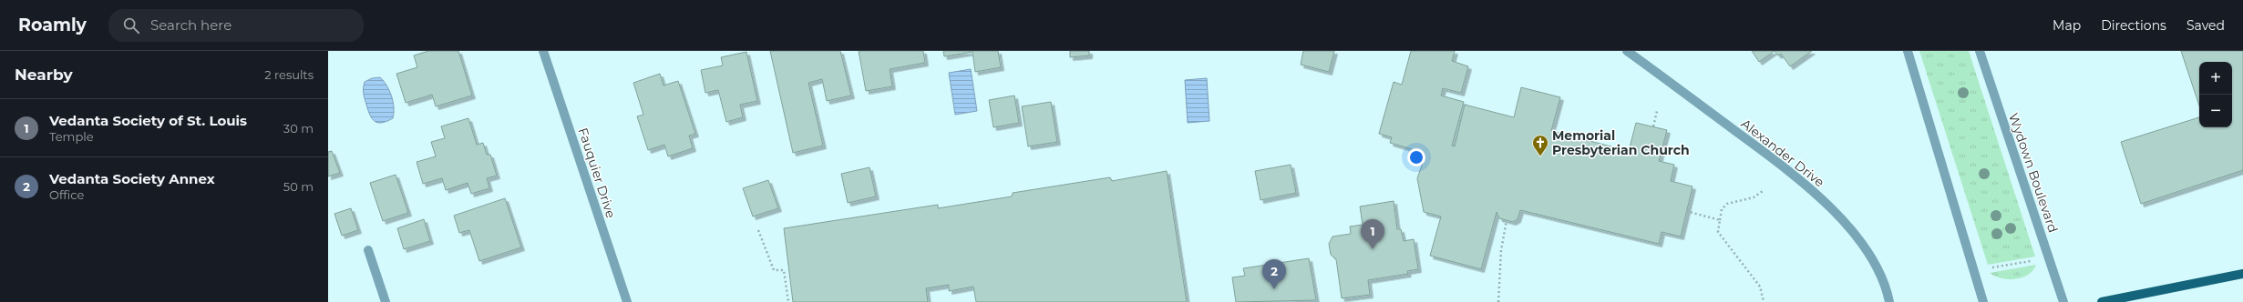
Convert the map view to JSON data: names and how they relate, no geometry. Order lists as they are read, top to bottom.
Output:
{
  "streets": {
    "street": ["Alexander Drive", "Fauquier Drive", "Wydown Boulevard"]
  },
  "places": {
    "church": ["Memorial Presbyterian Church"]
  },
  "page": {
    "header": "Roamly",
    "search": "Search here",
    "nav": ["Map", "Directions", "Saved"],
    "heading": ["Nearby", "2 results"],
    "map_buttons": ["+", "−"],
    "list": [
      {
        "mark": "1",
        "name": "Vedanta Society of St. Louis",
        "note": "Temple",
        "value": "30 m"
      },
      {
        "mark": "2",
        "name": "Vedanta Society Annex",
        "note": "Office",
        "value": "50 m"
      }
    ],
    "pins": ["1", "2"]
  }
}
